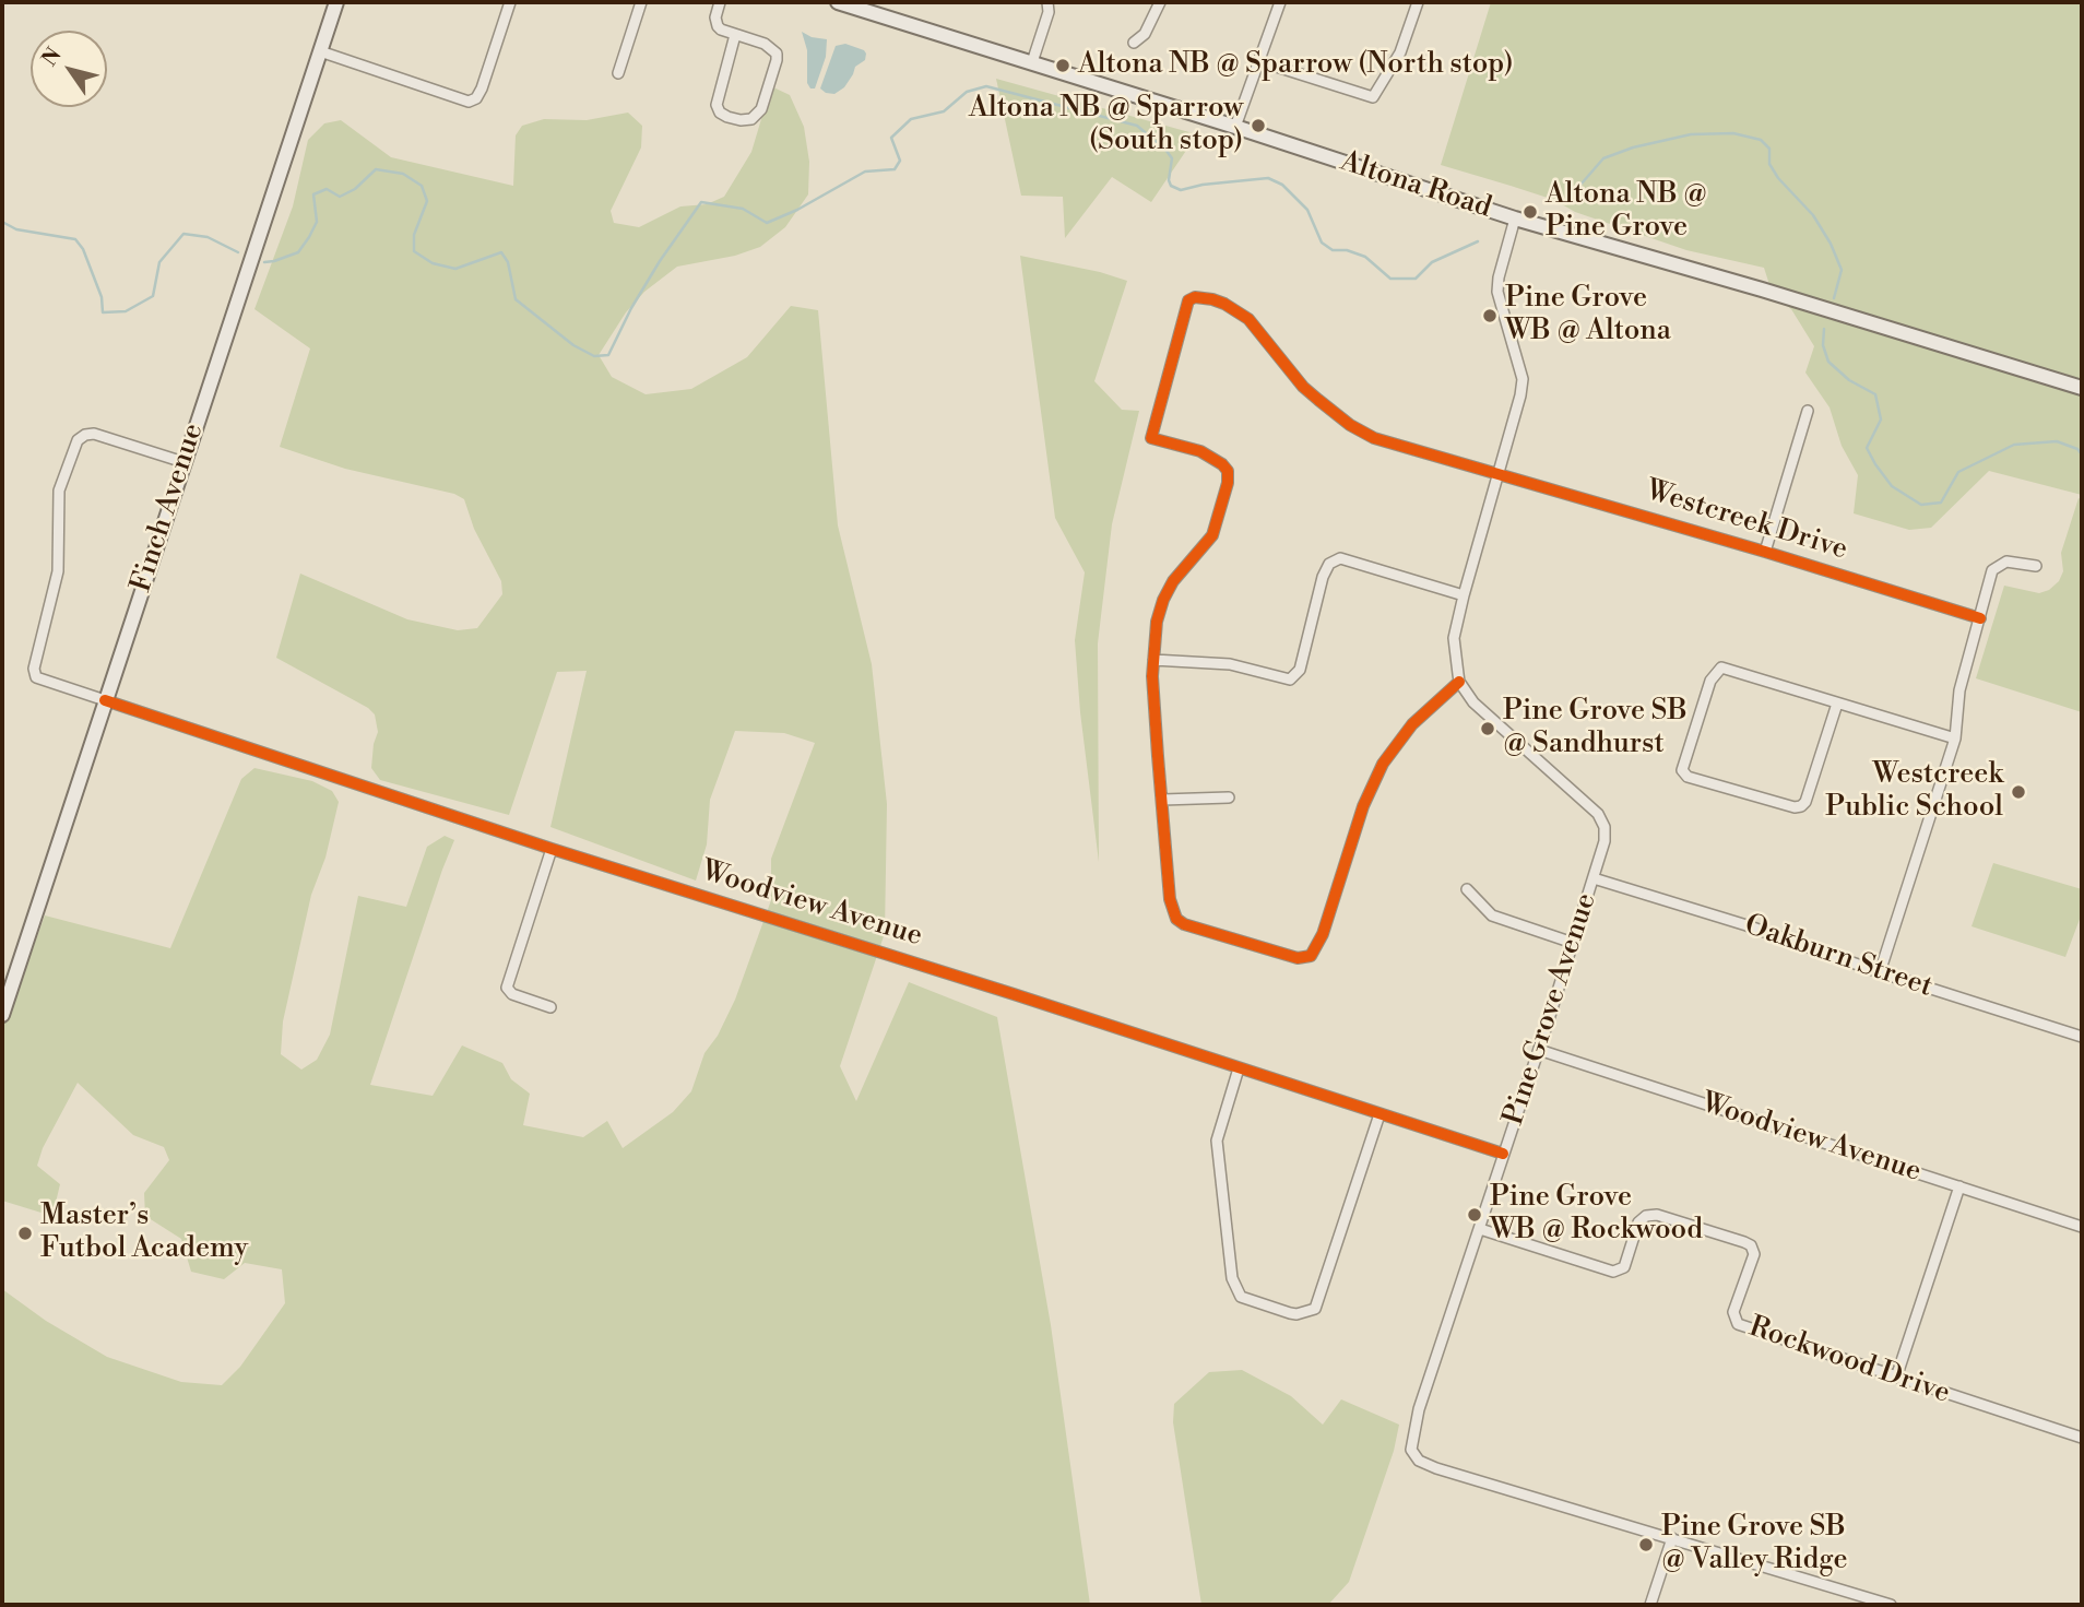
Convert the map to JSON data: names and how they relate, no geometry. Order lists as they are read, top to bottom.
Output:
{
  "streets": {
    "main road": ["Altona Road", "Finch Avenue"],
    "street": [
      "Westcreek Drive",
      "Woodview Avenue",
      "Oakburn Street",
      "Pine Grove Avenue",
      "Rockwood Drive"
    ]
  },
  "crossings": [
    ["Finch Avenue", "Woodview Avenue"],
    ["Woodview Avenue", "Pine Grove Avenue"],
    ["Oakburn Street", "Pine Grove Avenue"],
    ["Pine Grove Avenue", "Rockwood Drive"]
  ],
  "places": [
    "Altona NB @ Sparrow (North stop)",
    "Altona NB @ Sparrow (South stop)",
    "Altona NB @ Pine Grove",
    "Pine Grove WB @ Altona",
    "Pine Grove SB @ Sandhurst",
    "Westcreek Public School",
    "Pine Grove WB @ Rockwood",
    "Master’s Futbol Academy",
    "Pine Grove SB @ Valley Ridge"
  ],
  "north": "top left"
}
